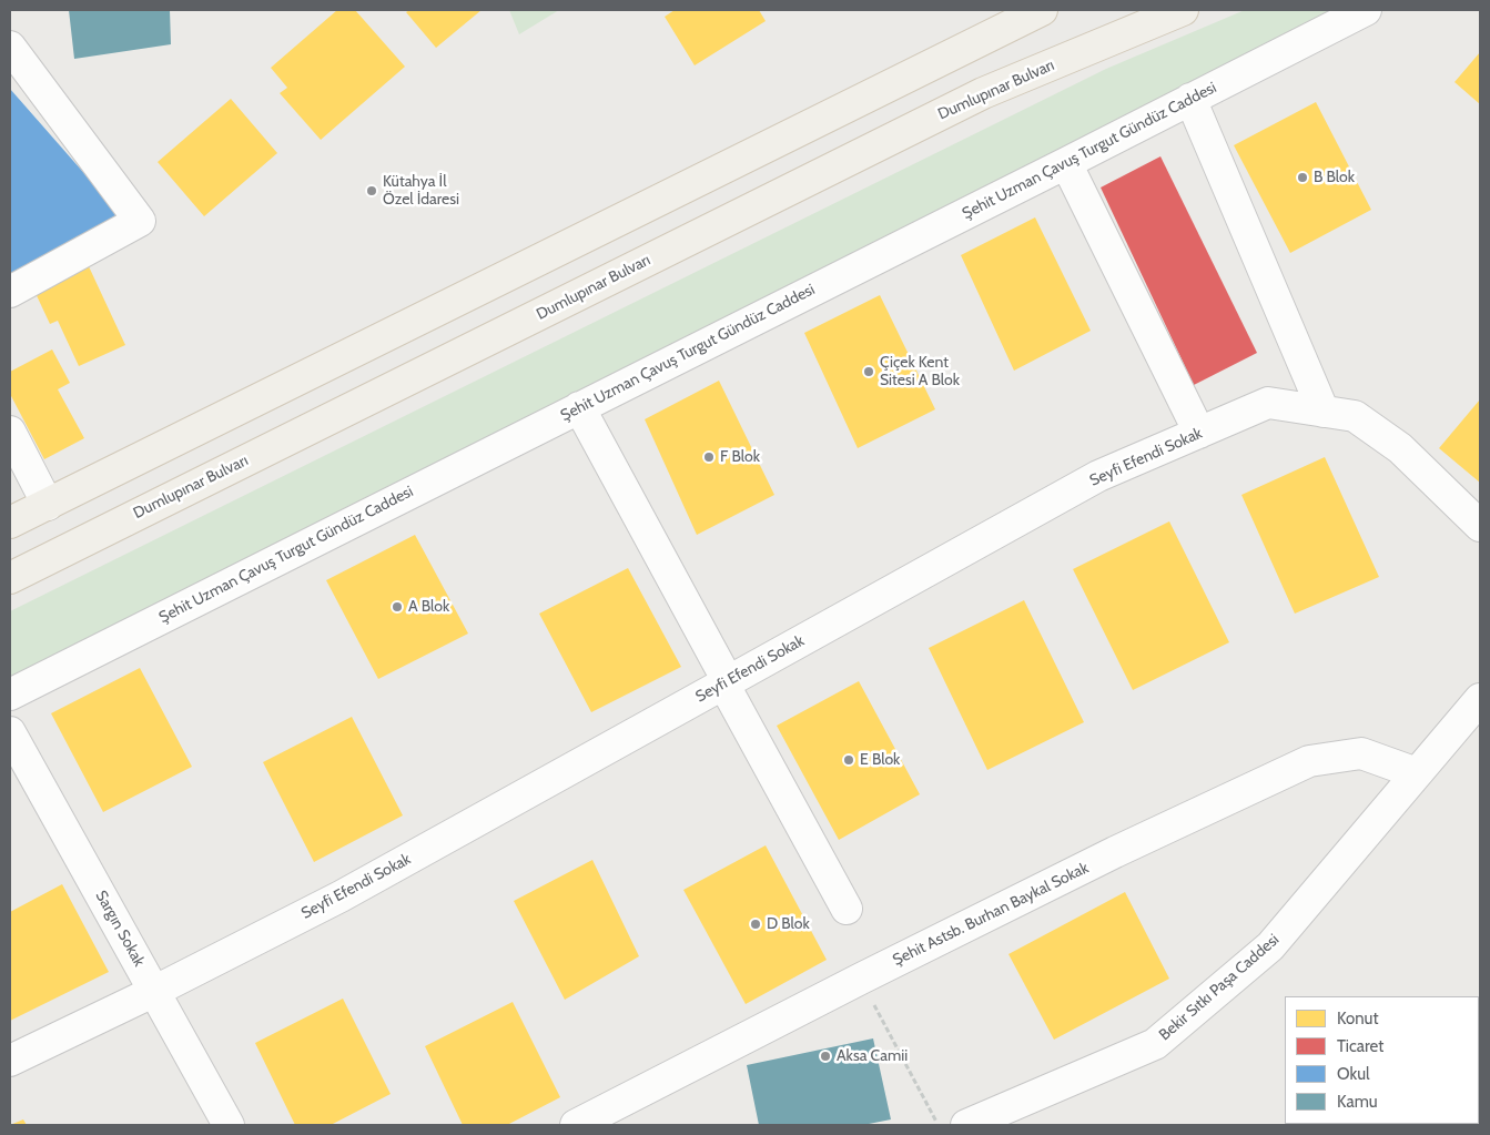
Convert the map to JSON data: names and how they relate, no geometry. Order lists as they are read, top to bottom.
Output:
{
  "streets": {
    "main road": ["Dumlupınar Bulvarı"],
    "street": [
      "Şehit Uzman Çavuş Turgut Gündüz Caddesi",
      "Seyfi Efendi Sokak",
      "Şehit Astsb. Burhan Baykal Sokak",
      "Sargın Sokak",
      "Bekir Sıtkı Paşa Caddesi"
    ]
  },
  "crossings": [
    ["Seyfi Efendi Sokak", "Sargın Sokak"],
    ["Şehit Astsb. Burhan Baykal Sokak", "Bekir Sıtkı Paşa Caddesi"]
  ],
  "places": [
    "B Blok",
    "Kütahya İl Özel İdaresi",
    "Çiçek Kent Sitesi A Blok",
    "F Blok",
    "A Blok",
    "E Blok",
    "D Blok",
    "Aksa Camii"
  ],
  "legend": [
    "Konut",
    "Ticaret",
    "Okul",
    "Kamu"
  ]
}
